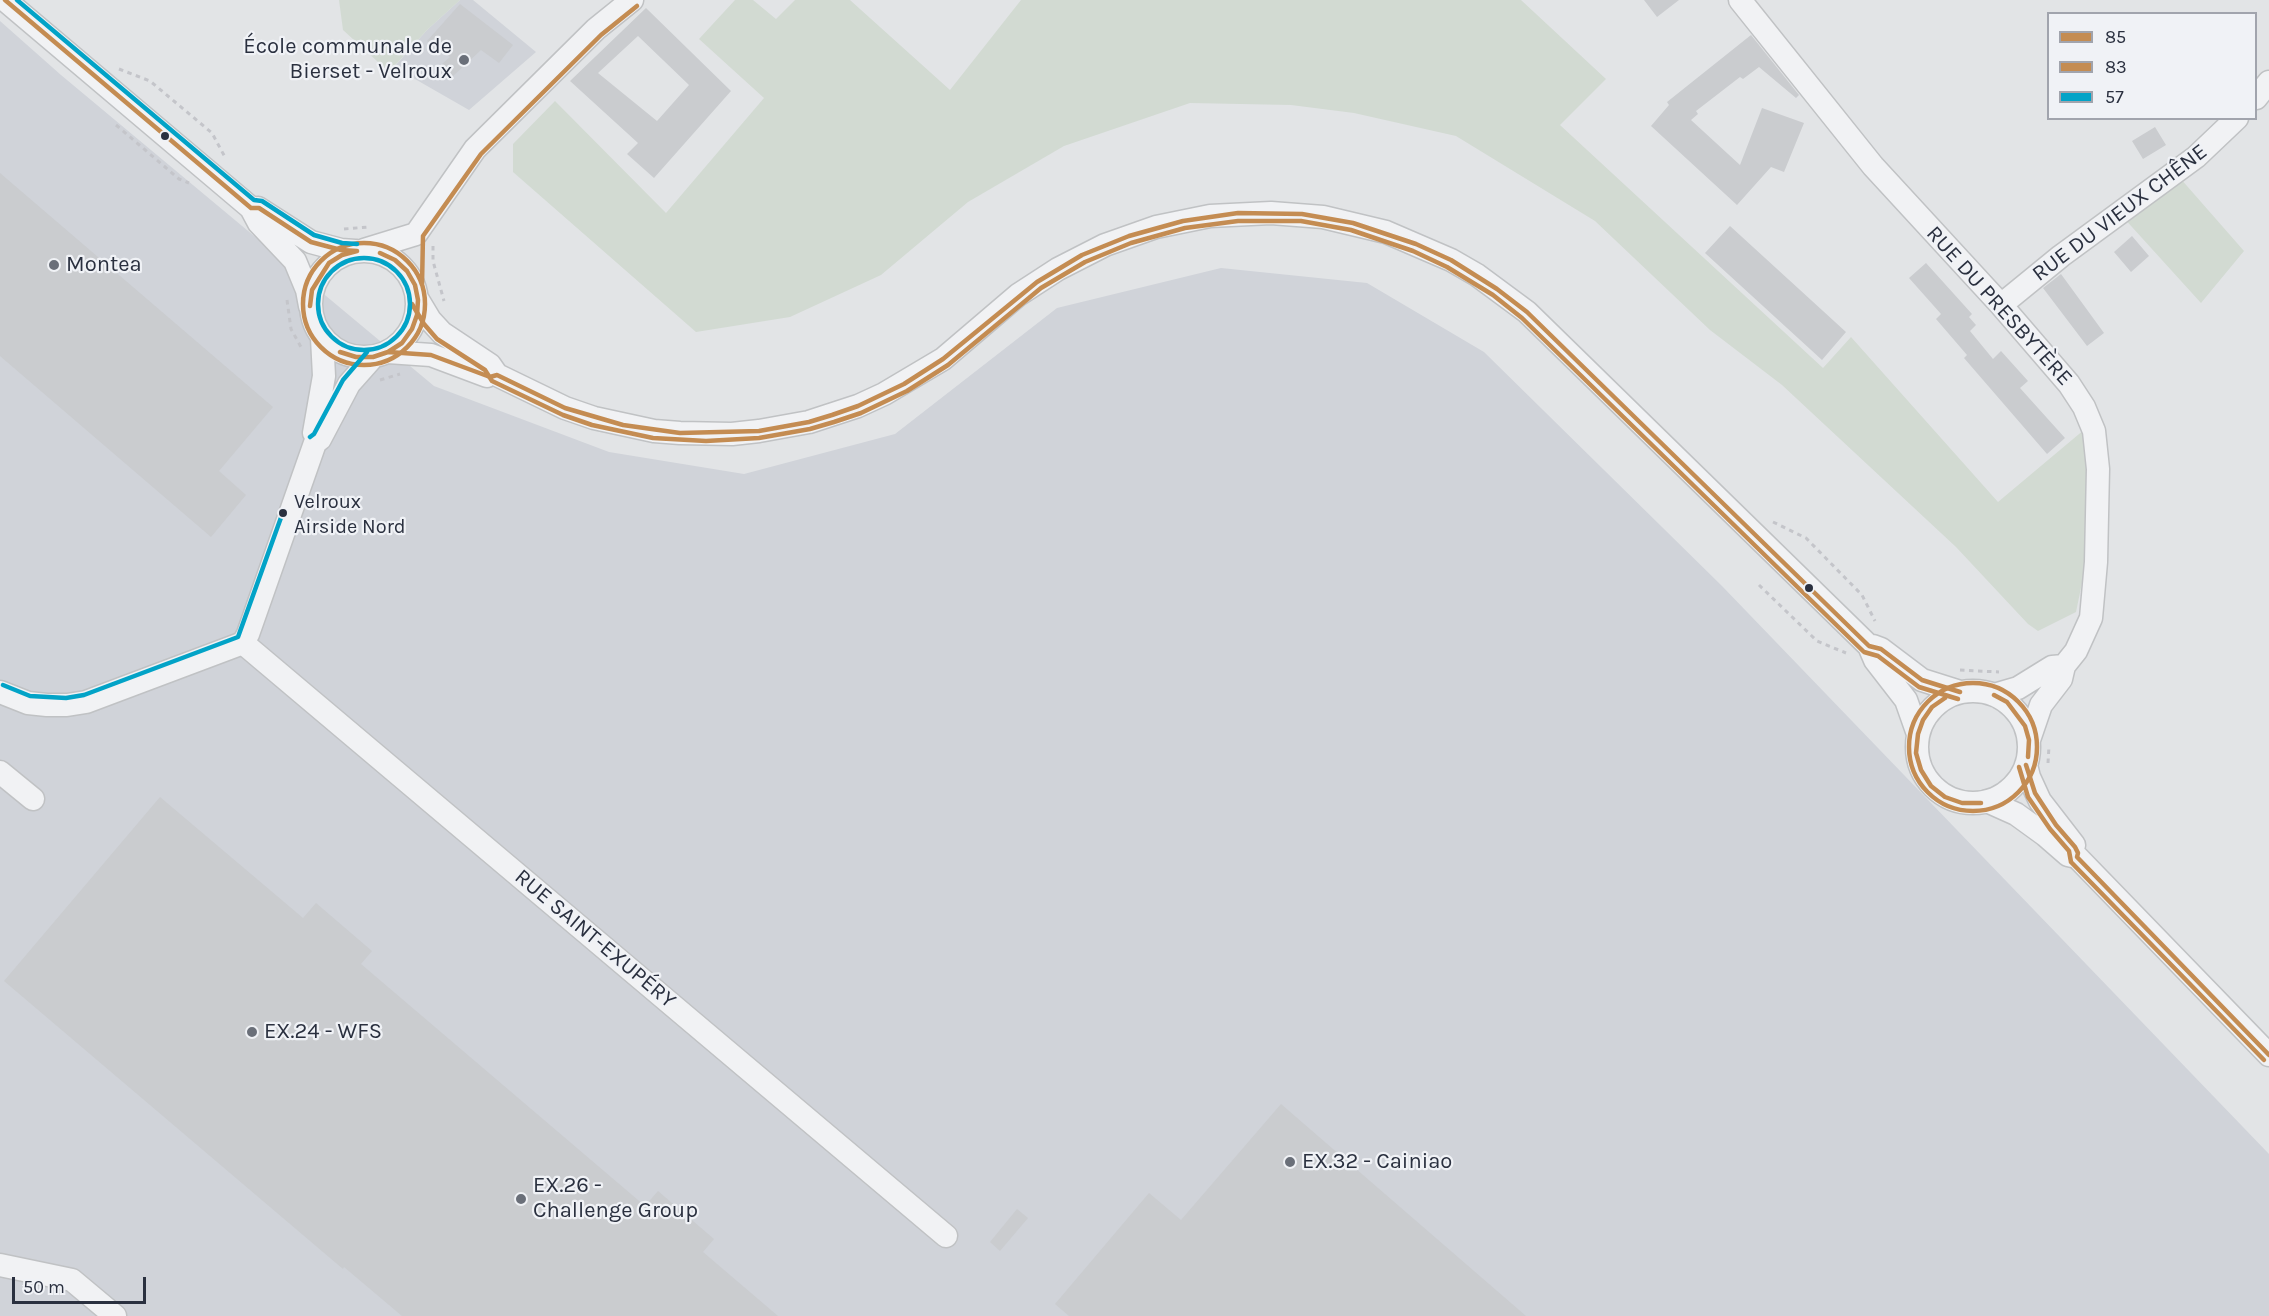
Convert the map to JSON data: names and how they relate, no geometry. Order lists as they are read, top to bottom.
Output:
{
  "streets": {
    "street": ["RUE DU VIEUX CHÊNE", "RUE DU PRESBYTÈRE", "RUE SAINT-EXUPÉRY"]
  },
  "crossings": [
    ["RUE DU VIEUX CHÊNE", "RUE DU PRESBYTÈRE"]
  ],
  "places": [
    "École communale de Bierset - Velroux",
    "Montea",
    "Velroux Airside Nord",
    "EX.24 - WFS",
    "EX.32 - Cainiao",
    "EX.26 - Challenge Group"
  ],
  "lines": ["transit line 85", "transit line 57", "transit line 83"],
  "legend": ["85", "83", "57"],
  "scale_bar": "50 m"
}
